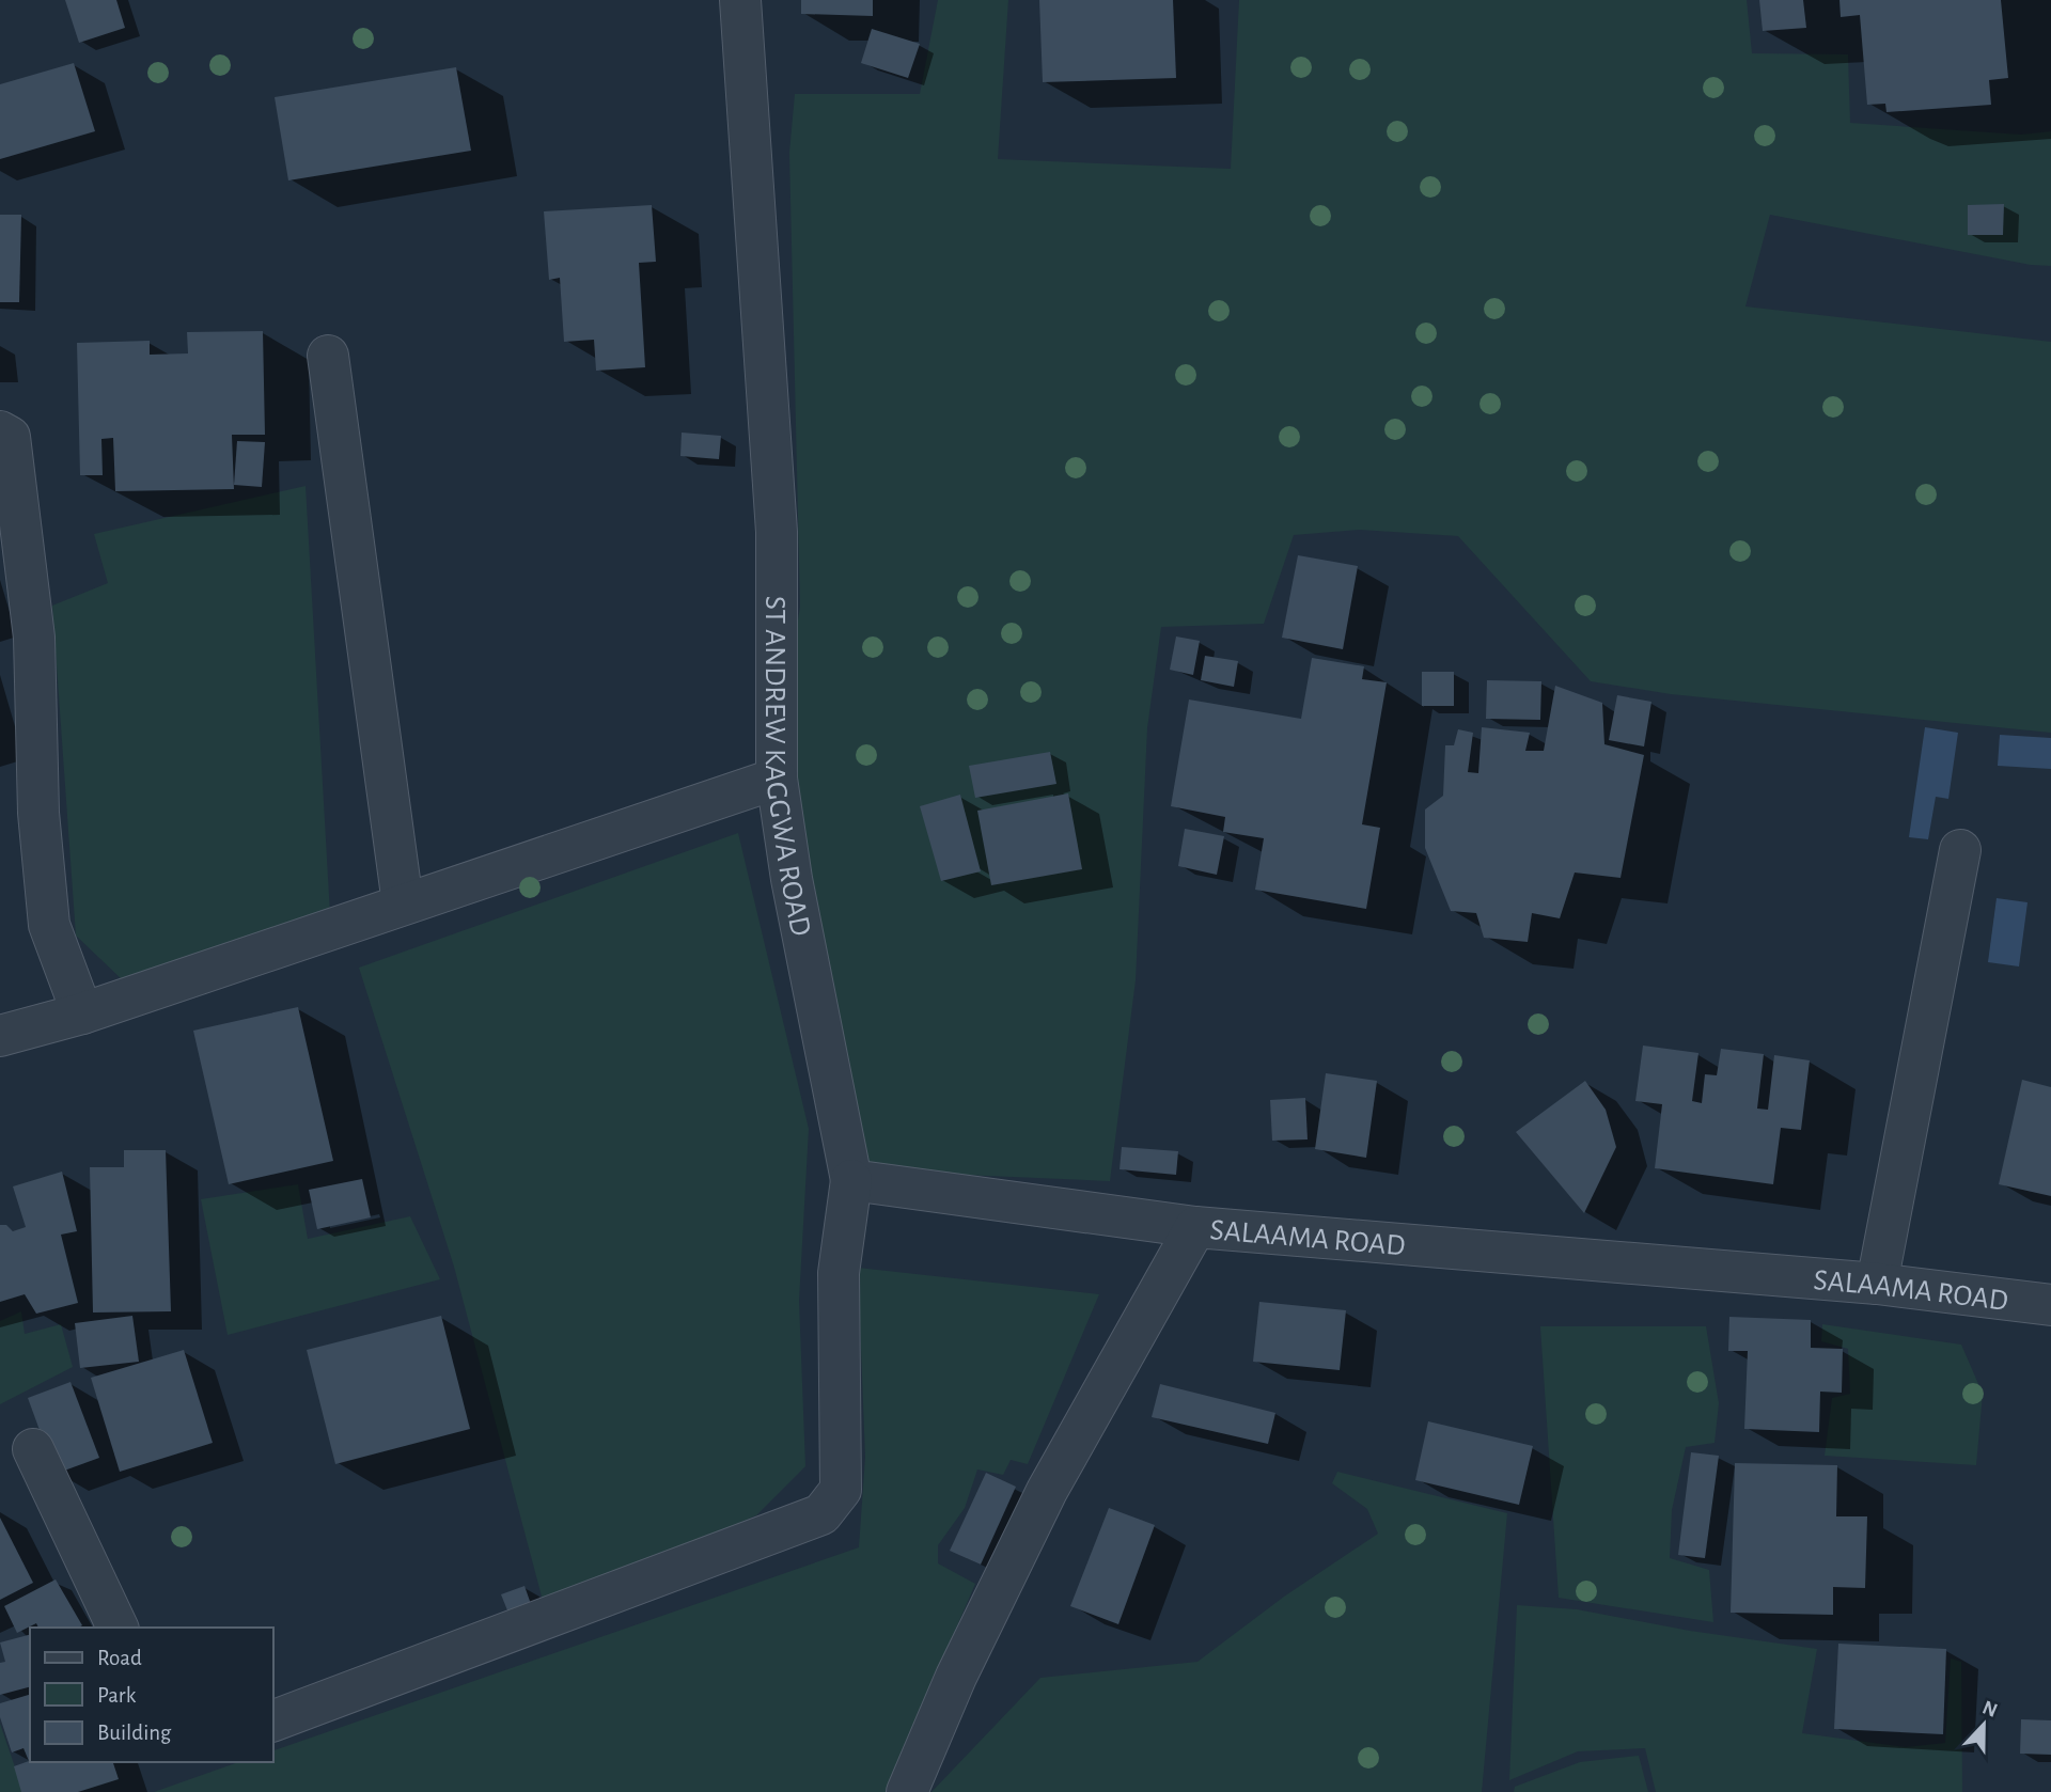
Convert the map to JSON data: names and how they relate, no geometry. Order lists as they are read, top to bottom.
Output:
{
  "streets": {
    "street": ["ST ANDREW KAGGWA ROAD", "SALAAMA ROAD"]
  },
  "legend": ["Road", "Park", "Building"],
  "north": "top"
}
